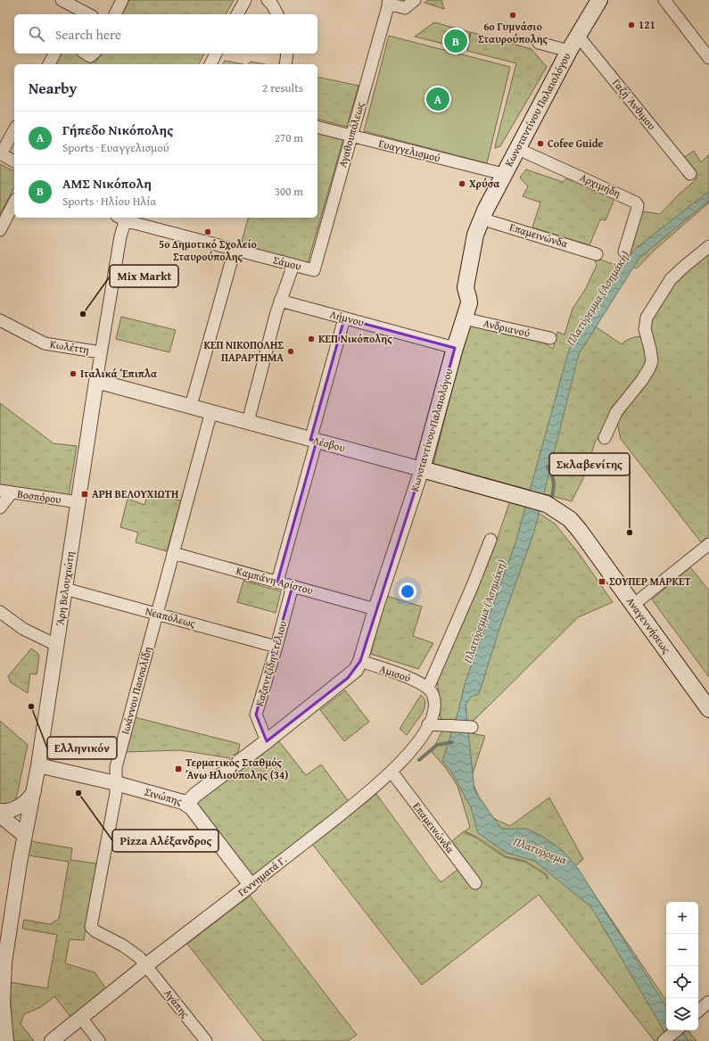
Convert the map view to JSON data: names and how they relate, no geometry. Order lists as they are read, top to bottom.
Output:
{
  "streets": {
    "main road": ["Κωνσταντίνου Παλαιολόγου", "Λέσβου", "Αναγεννήσεως"],
    "street": [
      "Γαζή Άνθιμου",
      "Αγαθουπόλεως",
      "Ευαγγελισμού",
      "Αρχιμήδη",
      "Επαμεινώνδα",
      "Σάμου",
      "Λήμνου",
      "Ανδριανού",
      "Κωλέττη",
      "Βοσπόρου",
      "Καμπάνη Αρίστου",
      "Άρη Βελουχιώτη",
      "Νεαπόλεως",
      "Καζαντζίδη Στέλιου",
      "Αμισού",
      "Ιωάννου Πασσαλίδη",
      "Σινώπης",
      "Γεννηματά Γ.",
      "Αγάπης"
    ]
  },
  "crossings": [
    ["Γαζή Άνθιμου", "Κωνσταντίνου Παλαιολόγου"],
    ["Κωνσταντίνου Παλαιολόγου", "Ευαγγελισμού"],
    ["Κωνσταντίνου Παλαιολόγου", "Αρχιμήδη"],
    ["Κωνσταντίνου Παλαιολόγου", "Επαμεινώνδα"],
    ["Κωνσταντίνου Παλαιολόγου", "Λήμνου"],
    ["Κωνσταντίνου Παλαιολόγου", "Ανδριανού"],
    ["Κωνσταντίνου Παλαιολόγου", "Λέσβου"],
    ["Κωνσταντίνου Παλαιολόγου", "Καμπάνη Αρίστου"],
    ["Κωνσταντίνου Παλαιολόγου", "Καζαντζίδη Στέλιου"],
    ["Κωνσταντίνου Παλαιολόγου", "Αμισού"],
    ["Κωνσταντίνου Παλαιολόγου", "Σινώπης"],
    ["Αγαθουπόλεως", "Ευαγγελισμού"],
    ["Αγαθουπόλεως", "Σάμου"],
    ["Επαμεινώνδα", "Γεννηματά Γ."],
    ["Σάμου", "Άρη Βελουχιώτη"],
    ["Κωλέττη", "Άρη Βελουχιώτη"],
    ["Λέσβου", "Άρη Βελουχιώτη"],
    ["Λέσβου", "Αναγεννήσεως"],
    ["Λέσβου", "Ιωάννου Πασσαλίδη"],
    ["Βοσπόρου", "Άρη Βελουχιώτη"],
    ["Καμπάνη Αρίστου", "Καζαντζίδη Στέλιου"],
    ["Καμπάνη Αρίστου", "Ιωάννου Πασσαλίδη"],
    ["Άρη Βελουχιώτη", "Νεαπόλεως"],
    ["Άρη Βελουχιώτη", "Σινώπης"],
    ["Νεαπόλεως", "Καζαντζίδη Στέλιου"],
    ["Νεαπόλεως", "Ιωάννου Πασσαλίδη"],
    ["Αμισού", "Γεννηματά Γ."],
    ["Ιωάννου Πασσαλίδη", "Σινώπης"],
    ["Ιωάννου Πασσαλίδη", "Γεννηματά Γ."],
    ["Ιωάννου Πασσαλίδη", "Αγάπης"],
    ["Σινώπης", "Γεννηματά Γ."],
    ["Γεννηματά Γ.", "Αγάπης"]
  ],
  "water": ["Πλατύρεμμα (Ασημάκη)", "Πλατύρρεμα"],
  "places": {
    "other": [
      "6ο Γυμνάσιο Σταυρούπολης",
      "121",
      "Cofee Guide",
      "Χρύσα",
      "5ο Δημοτικό Σχολείο Σταυρούπολης",
      "Mix Markt",
      "ΚΕΠ Νικόπολης",
      "ΚΕΠ ΝΙΚΟΠΟΛΗΣ ΠΑΡΑΡΤΗΜΑ",
      "Ιταλικά Έπιπλα",
      "Σκλαβενίτης",
      "Ελληνικόν",
      "Pizza Αλέξανδρος"
    ],
    "transit": ["ΑΡΗ ΒΕΛΟΥΧΙΩΤΗ", "ΣΟΥΠΕΡ ΜΑΡΚΕΤ", "Τερματικός Σταθμός Άνω Ηλιούπολης (34)"]
  },
  "page": {
    "search": "Search here",
    "pins": ["B", "A"],
    "heading": ["Nearby", "2 results"],
    "list": [
      {
        "mark": "A",
        "name": "Γήπεδο Νικόπολης",
        "note": "Sports · Ευαγγελισμού",
        "value": "270 m"
      },
      {
        "mark": "B",
        "name": "ΑΜΣ Νικόπολη",
        "note": "Sports · Ηλίου Ηλία",
        "value": "300 m"
      }
    ],
    "map_buttons": ["+", "−"]
  }
}
